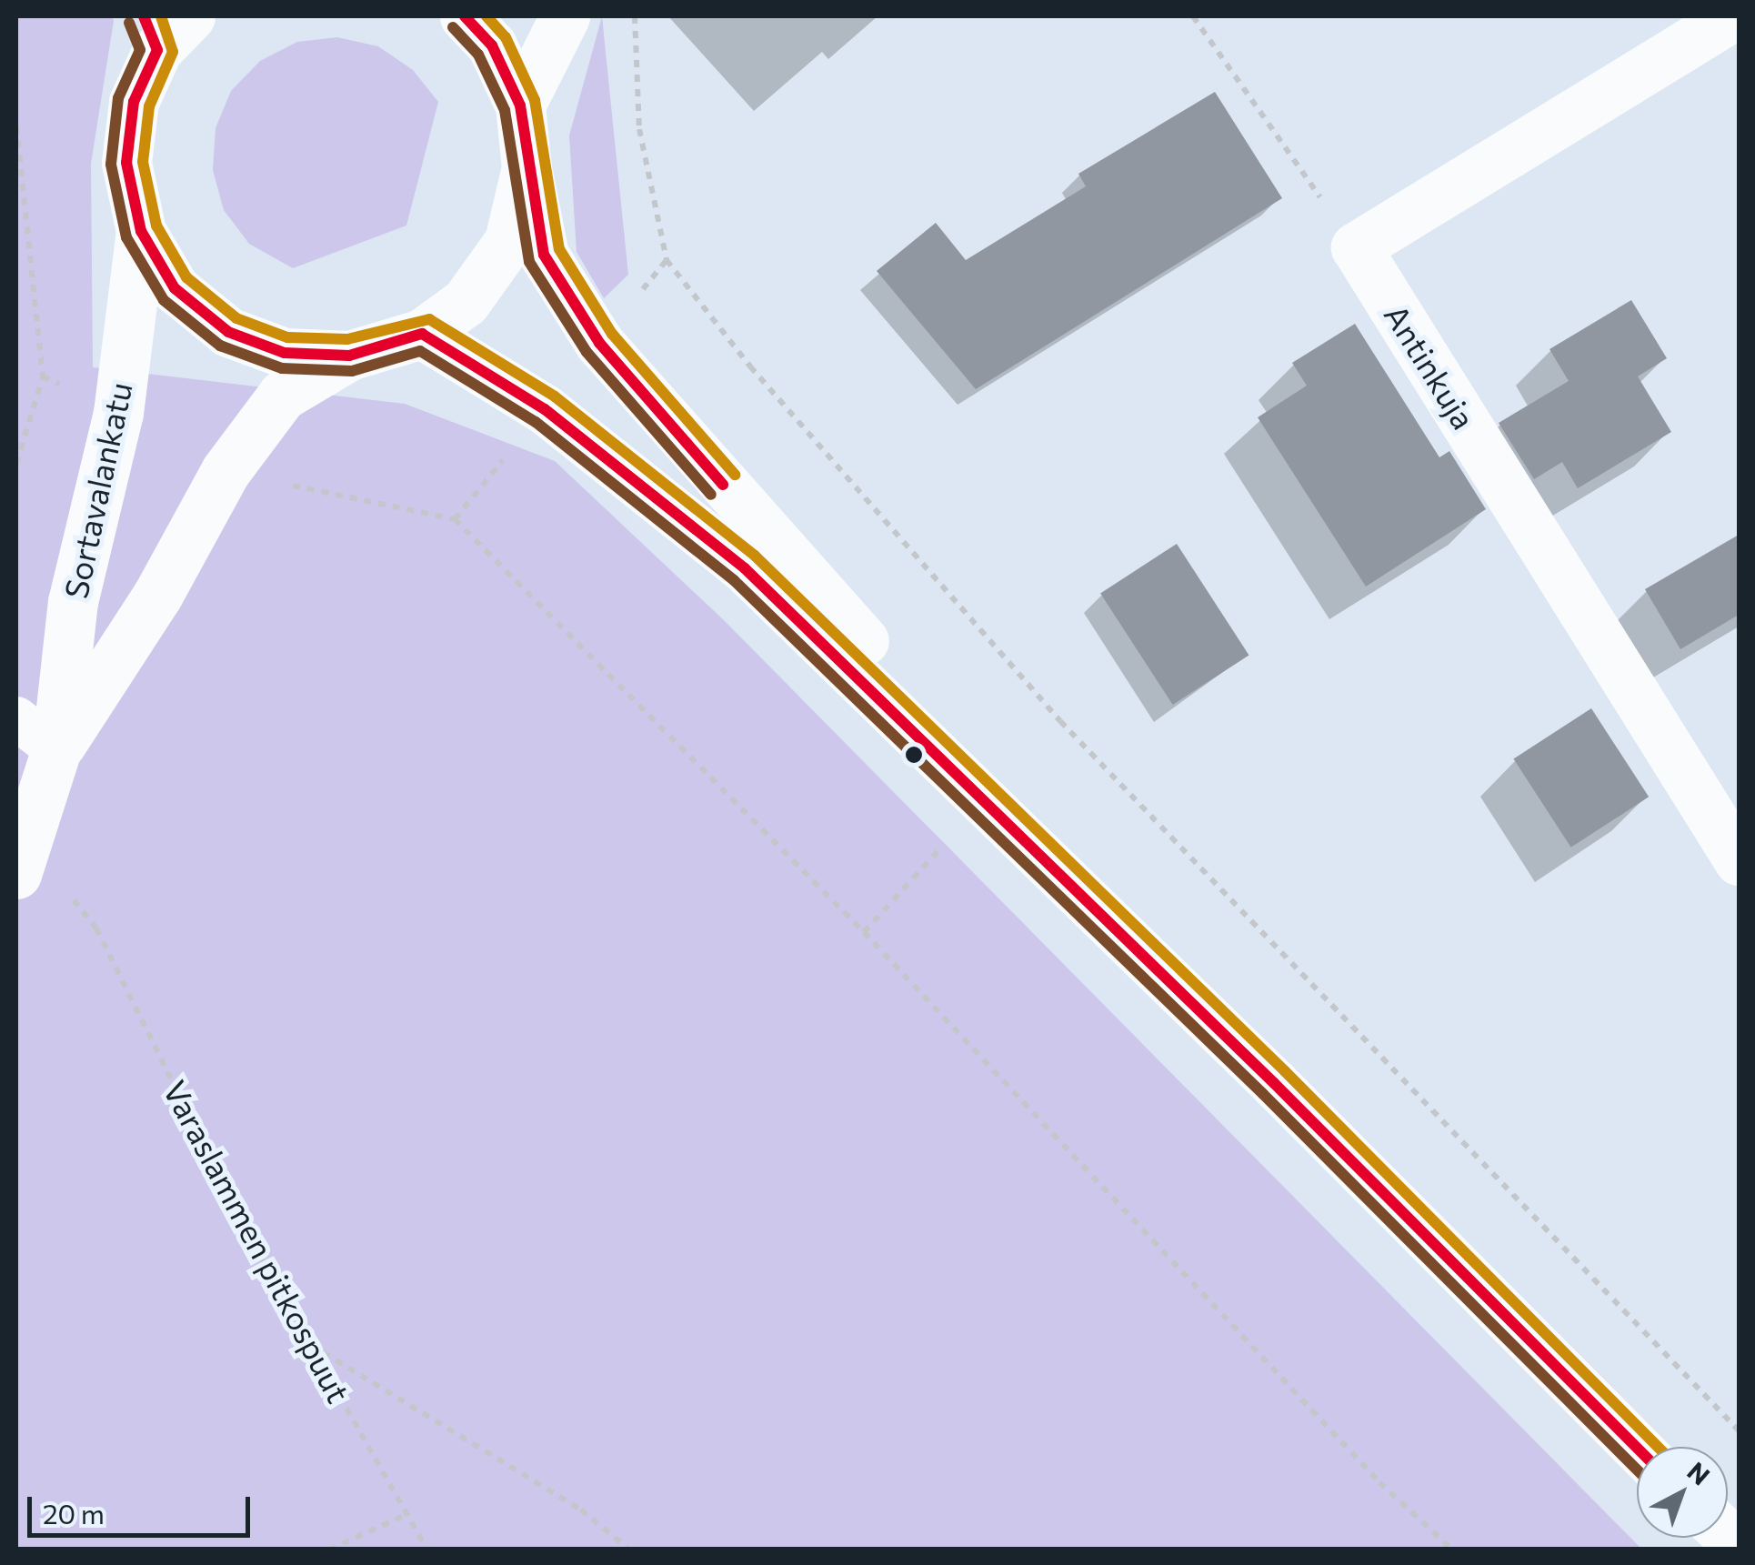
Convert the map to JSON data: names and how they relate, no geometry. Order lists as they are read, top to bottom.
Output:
{
  "streets": {
    "main road": ["Antinkuja", "Sortavalankatu"],
    "path": ["Varaslammen pitkospuut"]
  },
  "scale_bar": "20 m",
  "north": "top right"
}
